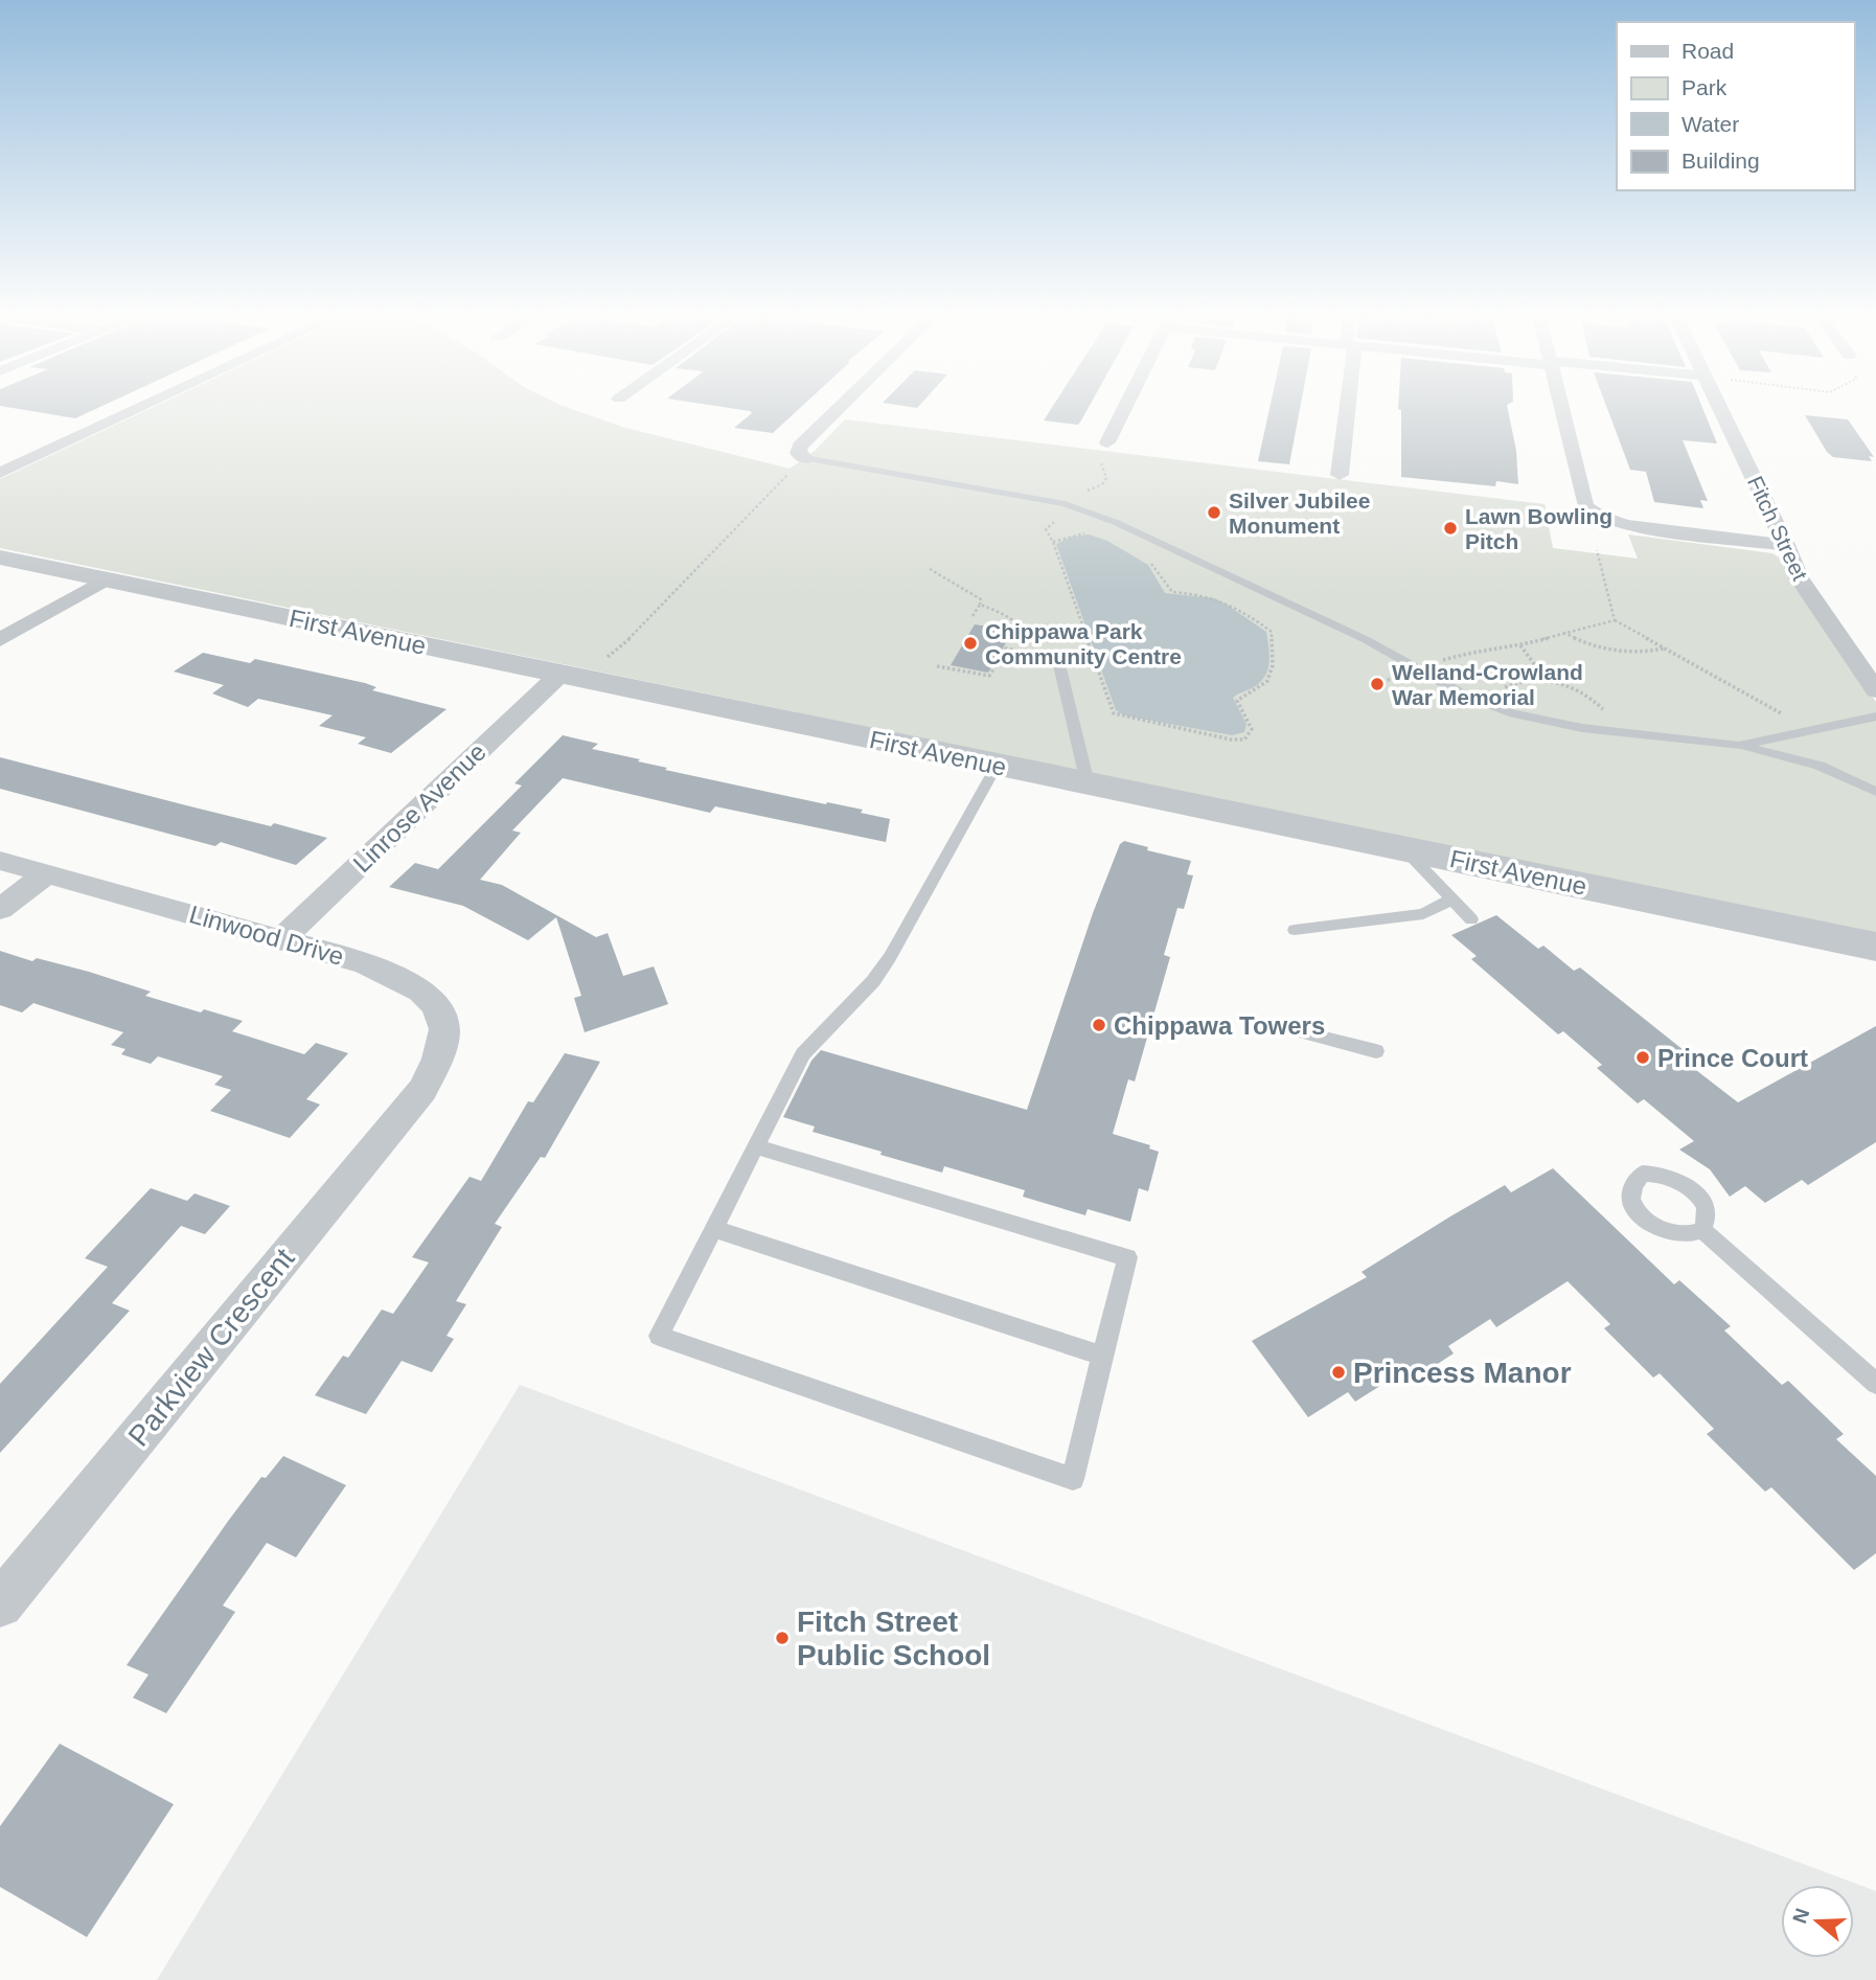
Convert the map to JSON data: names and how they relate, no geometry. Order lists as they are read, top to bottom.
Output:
{
  "streets": {
    "street": [
      "Fitch Street",
      "First Avenue",
      "Linrose Avenue",
      "Linwood Drive",
      "Parkview Crescent"
    ]
  },
  "crossings": [
    ["First Avenue", "Linrose Avenue"],
    ["Linrose Avenue", "Linwood Drive"],
    ["Linwood Drive", "Parkview Crescent"]
  ],
  "places": [
    "Silver Jubilee Monument",
    "Lawn Bowling Pitch",
    "Chippawa Park Community Centre",
    "Welland-Crowland War Memorial",
    "Chippawa Towers",
    "Prince Court",
    "Princess Manor",
    "Fitch Street Public School"
  ],
  "legend": [
    "Road",
    "Park",
    "Water",
    "Building"
  ],
  "north": "left"
}
